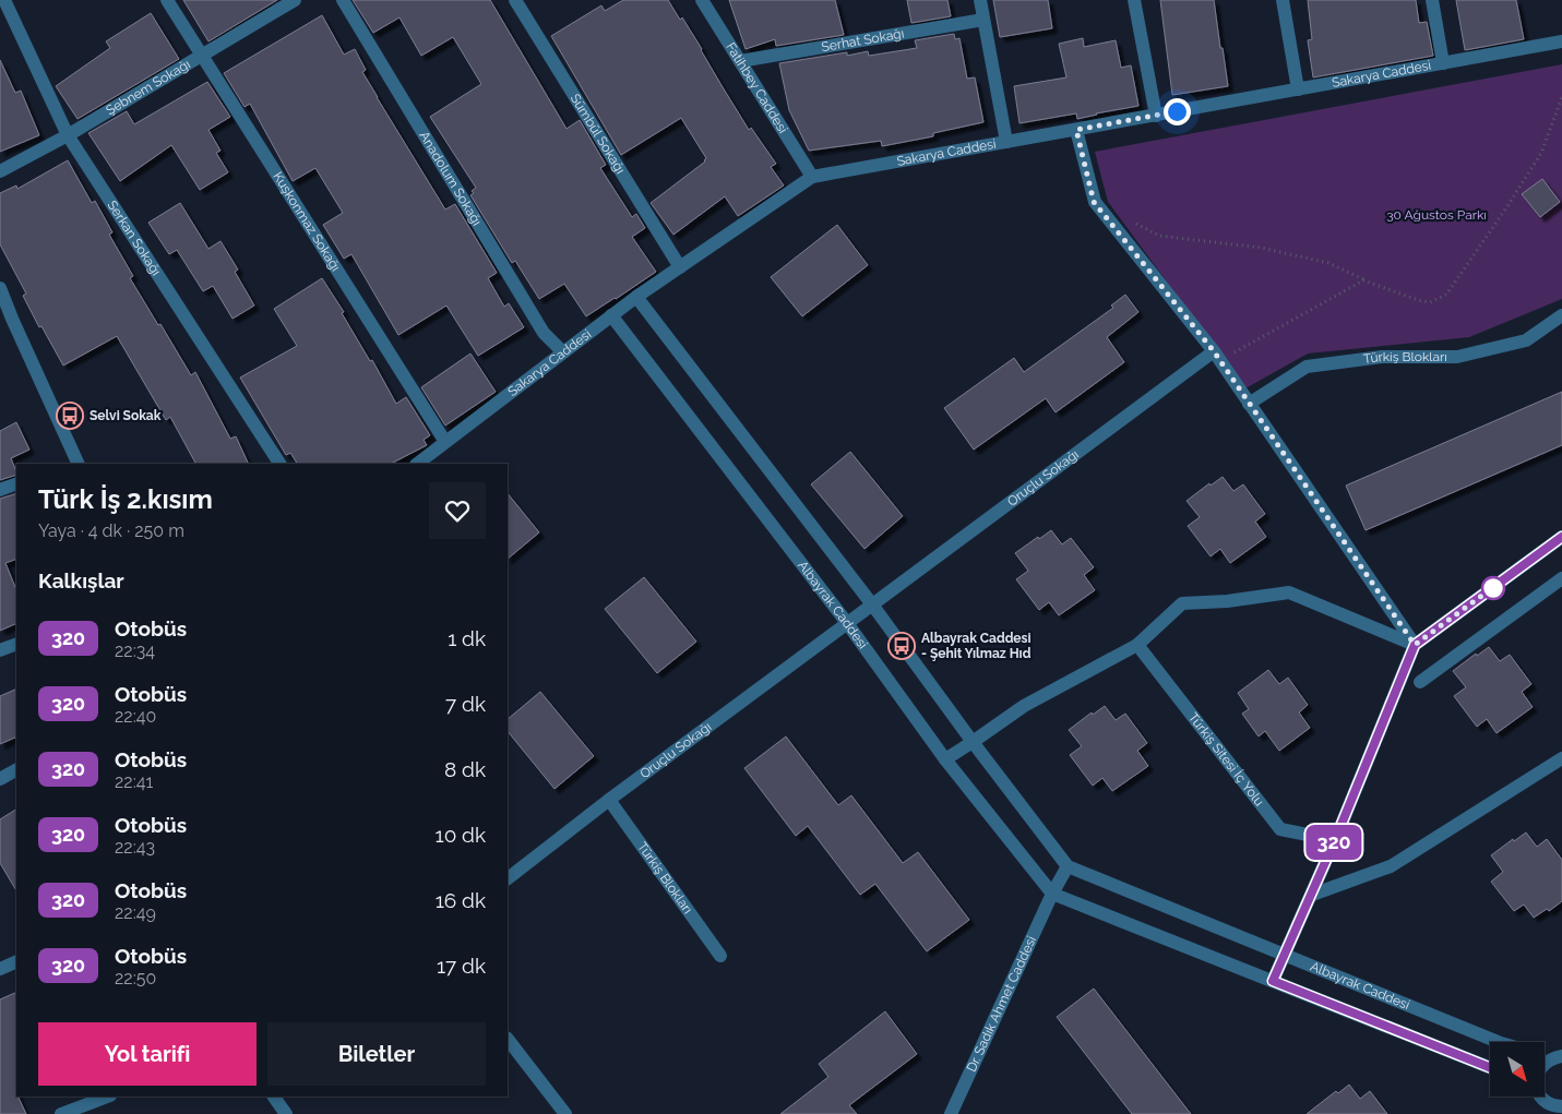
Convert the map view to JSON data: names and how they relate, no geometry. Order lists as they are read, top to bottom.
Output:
{
  "streets": {
    "street": [
      "Serhat Sokağı",
      "Sakarya Caddesi",
      "Şebnem Sokağı",
      "Fatihbey Caddesi",
      "Sümbül Sokağı",
      "Anadolum Sokağı",
      "Kuşkonmaz Sokağı",
      "Serkan Sokağı",
      "Türkiş Blokları",
      "Oruçlu Sokağı",
      "Albayrak Caddesi",
      "Türkiş Sitesi İç Yolu",
      "Dr. Sadık Ahmet Caddesi"
    ]
  },
  "crossings": [
    ["Serhat Sokağı", "Fatihbey Caddesi"],
    ["Sakarya Caddesi", "Fatihbey Caddesi"],
    ["Sakarya Caddesi", "Sümbül Sokağı"],
    ["Sakarya Caddesi", "Anadolum Sokağı"],
    ["Sakarya Caddesi", "Kuşkonmaz Sokağı"],
    ["Sakarya Caddesi", "Albayrak Caddesi"],
    ["Şebnem Sokağı", "Kuşkonmaz Sokağı"],
    ["Şebnem Sokağı", "Serkan Sokağı"],
    ["Türkiş Blokları", "Oruçlu Sokağı"],
    ["Oruçlu Sokağı", "Albayrak Caddesi"],
    ["Albayrak Caddesi", "Dr. Sadık Ahmet Caddesi"]
  ],
  "parks": ["30 Ağustos Parkı"],
  "places": {
    "bus stop": ["Selvi Sokak", "Albayrak Caddesi - Şehit Yılmaz Hıd"]
  },
  "lines": ["bus line 320"],
  "north": "bottom right",
  "page": {
    "on_map": "320",
    "heading": [
      ["Türk İş 2.kısım", "Yaya · 4 dk · 250 m"],
      "Kalkışlar"
    ],
    "list": [
      {
        "mark": "320",
        "name": "Otobüs",
        "note": "22:34",
        "value": "1 dk"
      },
      {
        "mark": "320",
        "name": "Otobüs",
        "note": "22:40",
        "value": "7 dk"
      },
      {
        "mark": "320",
        "name": "Otobüs",
        "note": "22:41",
        "value": "8 dk"
      },
      {
        "mark": "320",
        "name": "Otobüs",
        "note": "22:43",
        "value": "10 dk"
      },
      {
        "mark": "320",
        "name": "Otobüs",
        "note": "22:49",
        "value": "16 dk"
      },
      {
        "mark": "320",
        "name": "Otobüs",
        "note": "22:50",
        "value": "17 dk"
      }
    ],
    "buttons": ["Yol tarifi", "Biletler"]
  }
}
